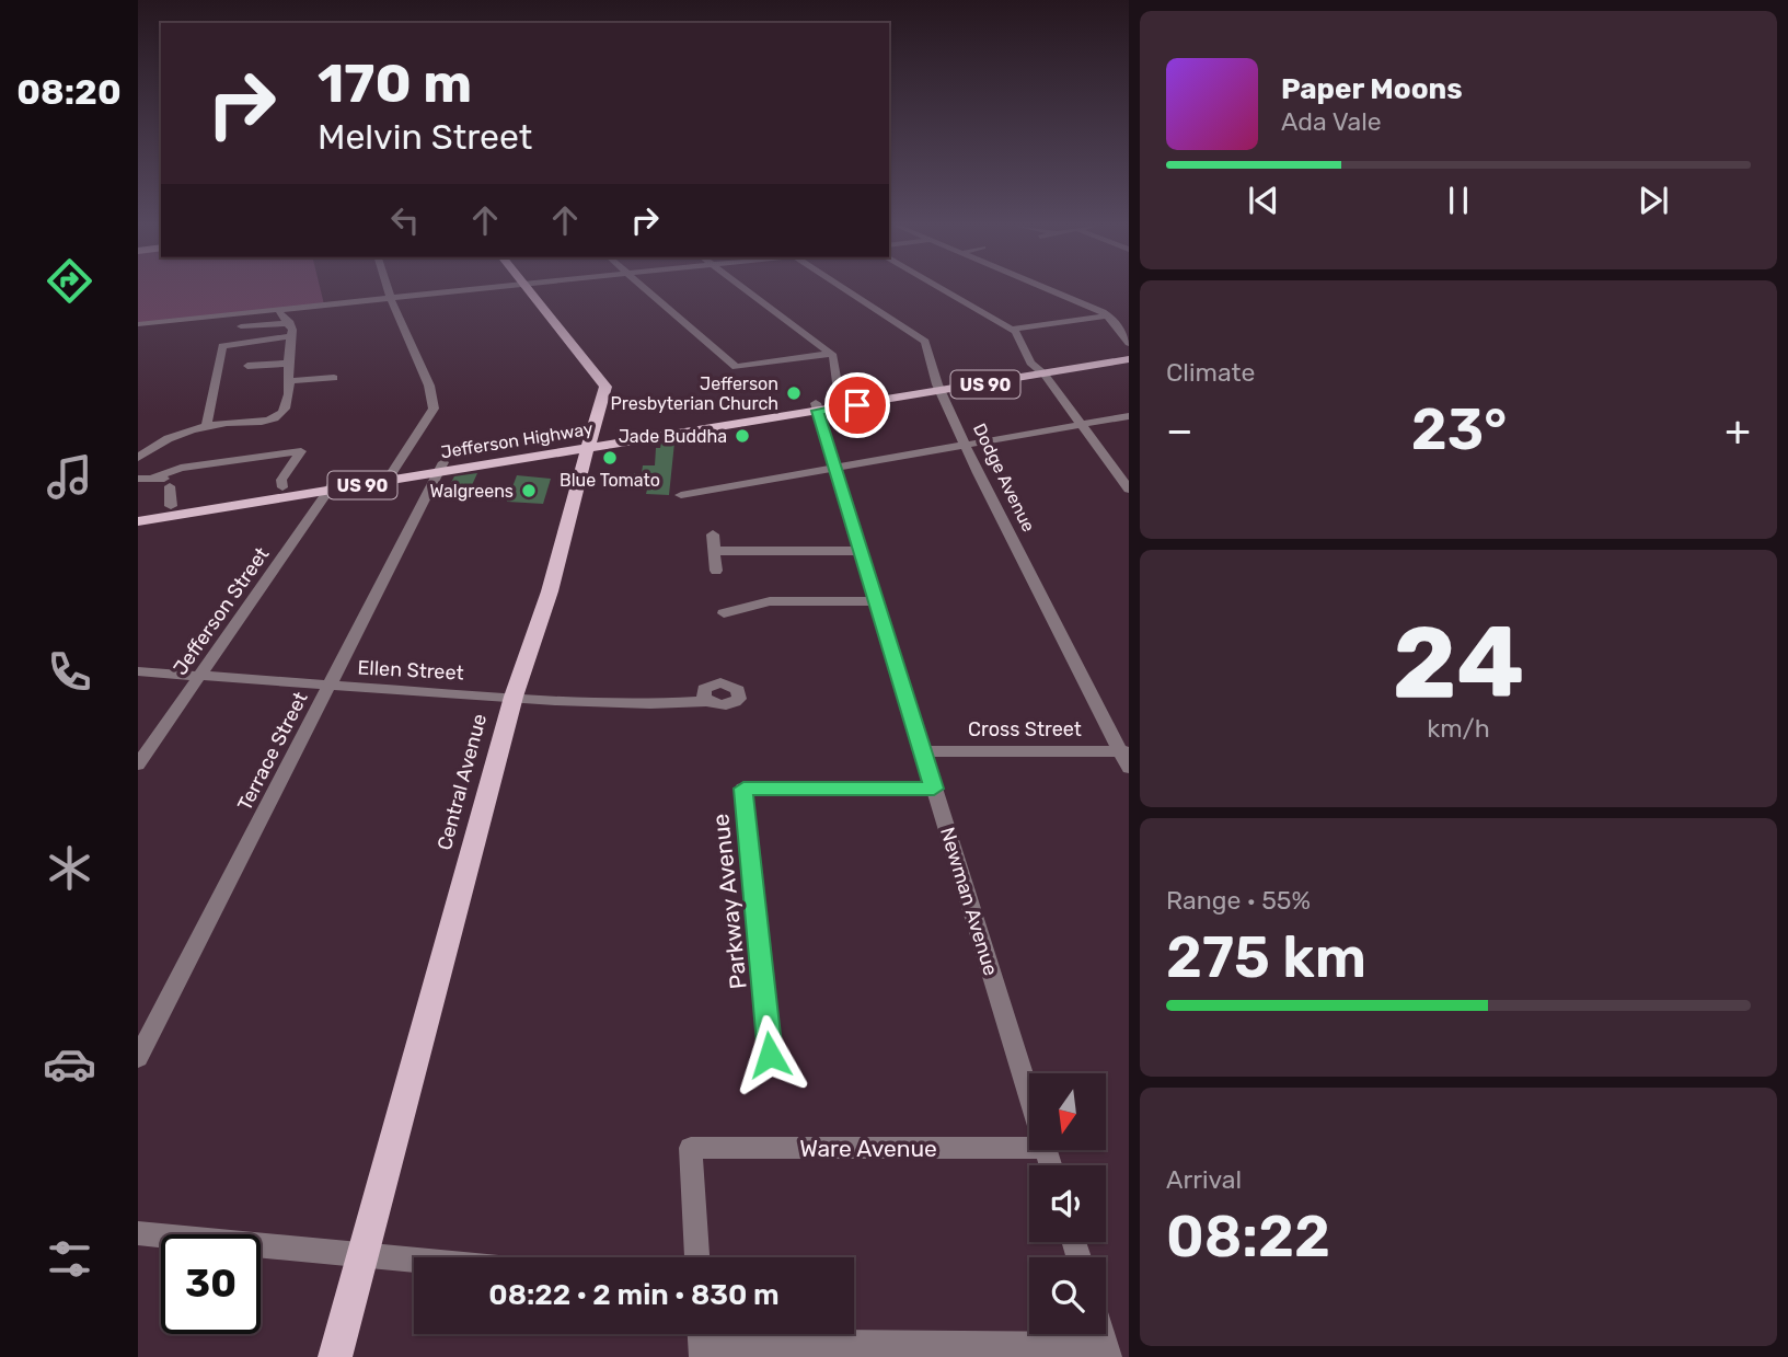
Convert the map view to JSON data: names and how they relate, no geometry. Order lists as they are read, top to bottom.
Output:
{
  "streets": {
    "main road": ["US 90", "Jefferson Highway", "Central Avenue"],
    "street": [
      "Dodge Avenue",
      "Jefferson Street",
      "Ellen Street",
      "Cross Street",
      "Terrace Street",
      "Parkway Avenue",
      "Newman Avenue",
      "Ware Avenue"
    ]
  },
  "crossings": [
    ["Jefferson Highway", "Dodge Avenue"],
    ["Jefferson Highway", "Jefferson Street"],
    ["Jefferson Highway", "Terrace Street"],
    ["Jefferson Highway", "Central Avenue"],
    ["Jefferson Highway", "Newman Avenue"],
    ["Dodge Avenue", "Cross Street"],
    ["Jefferson Street", "Ellen Street"],
    ["Ellen Street", "Terrace Street"],
    ["Ellen Street", "Central Avenue"],
    ["Cross Street", "Newman Avenue"],
    ["Parkway Avenue", "Newman Avenue"]
  ],
  "places": [
    "Jefferson Presbyterian Church",
    "Jade Buddha",
    "Blue Tomato",
    "Walgreens"
  ],
  "north": "bottom",
  "page": {
    "tabs": "08:20",
    "turn": ["170 m", "Melvin Street"],
    "song": ["Paper Moons", "Ada Vale"],
    "tile": [
      "Climate",
      ["24", "km/h"],
      ["Range · 55%", "275 km"],
      ["Arrival", "08:22"]
    ],
    "heat": ["−", "23°", "+"],
    "limit": "30",
    "trip": "08:22 · 2 min · 830 m"
  }
}
